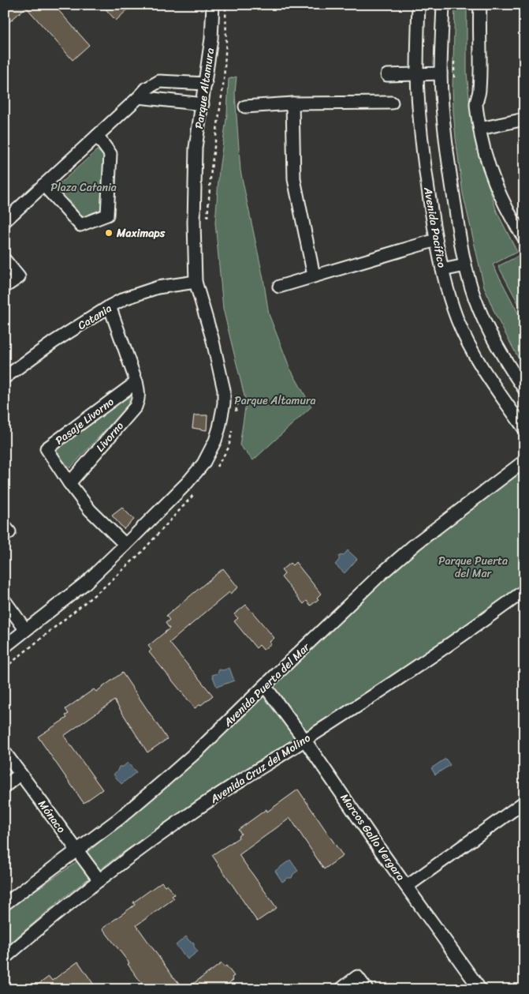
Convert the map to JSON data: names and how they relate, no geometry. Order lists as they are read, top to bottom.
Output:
{
  "streets": {
    "street": [
      "Parque Altamura",
      "Avenida Pacífico",
      "Catania",
      "Pasaje Livorno",
      "Livorno",
      "Avenida Puerta del Mar",
      "Avenida Cruz del Molino",
      "Mónaco",
      "Marcos Gallo Vergara"
    ]
  },
  "crossings": [
    ["Parque Altamura", "Catania"],
    ["Catania", "Livorno"],
    ["Pasaje Livorno", "Livorno"],
    ["Avenida Puerta del Mar", "Mónaco"],
    ["Avenida Puerta del Mar", "Marcos Gallo Vergara"],
    ["Avenida Cruz del Molino", "Mónaco"],
    ["Avenida Cruz del Molino", "Marcos Gallo Vergara"]
  ],
  "parks": ["Plaza Catania", "Parque Altamura", "Parque Puerta del Mar"],
  "places": ["Maximaps"]
}
